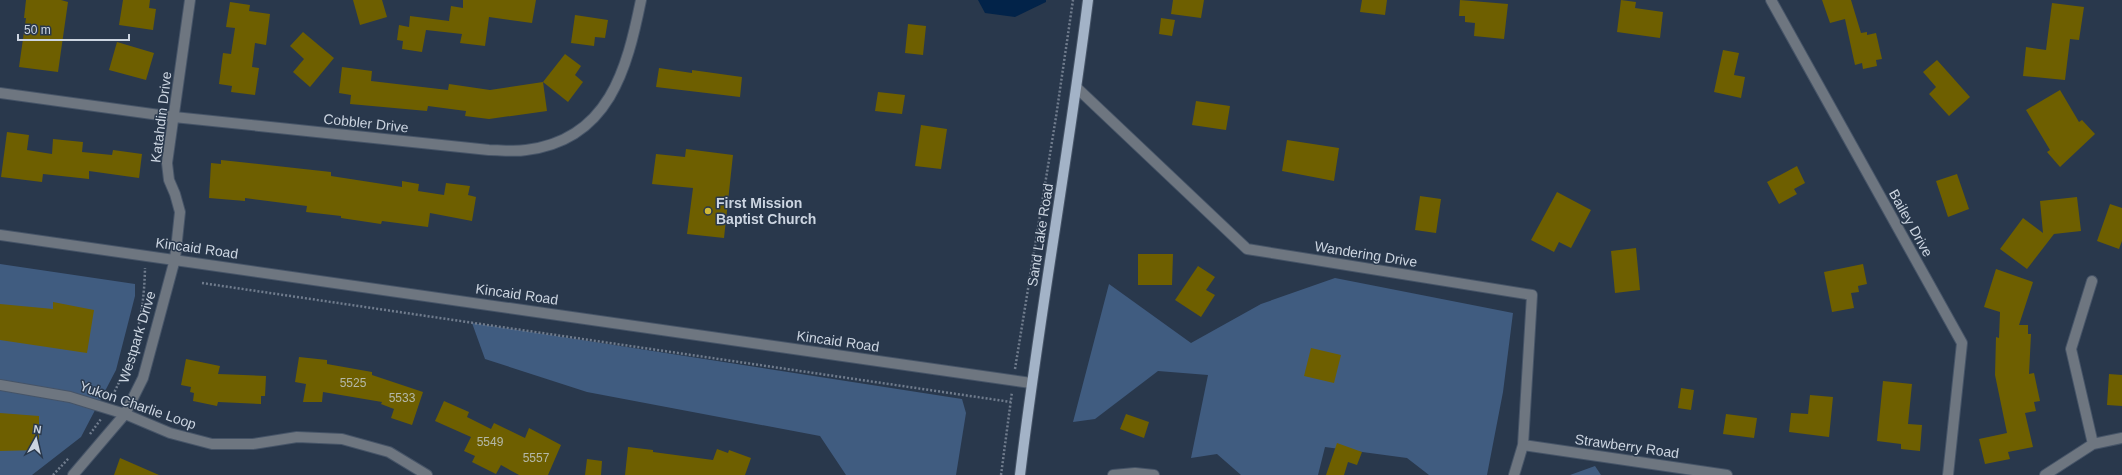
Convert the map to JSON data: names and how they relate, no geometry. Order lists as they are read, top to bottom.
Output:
{
  "streets": {
    "main road": ["Sand Lake Road"],
    "street": [
      "Katahdin Drive",
      "Cobbler Drive",
      "Bailey Drive",
      "Kincaid Road",
      "Wandering Drive",
      "Westpark Drive",
      "Yukon Charlie Loop",
      "Strawberry Road"
    ]
  },
  "crossings": [
    ["Katahdin Drive", "Cobbler Drive"],
    ["Katahdin Drive", "Kincaid Road"],
    ["Katahdin Drive", "Westpark Drive"],
    ["Sand Lake Road", "Kincaid Road"],
    ["Sand Lake Road", "Wandering Drive"],
    ["Kincaid Road", "Westpark Drive"],
    ["Wandering Drive", "Strawberry Road"],
    ["Westpark Drive", "Yukon Charlie Loop"]
  ],
  "places": ["First Mission Baptist Church"],
  "house_numbers": [
    "5525",
    "5533",
    "5549",
    "5557"
  ],
  "scale_bar": "50 m",
  "north": "top"
}
